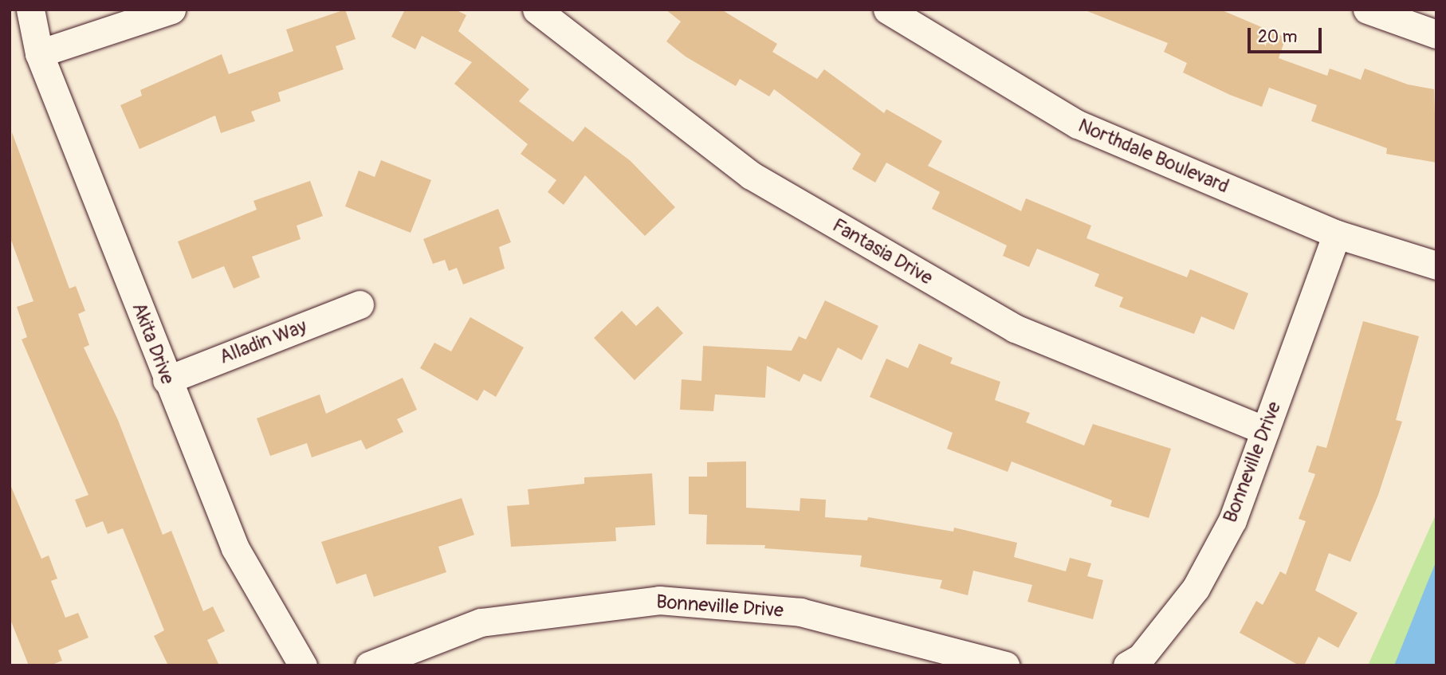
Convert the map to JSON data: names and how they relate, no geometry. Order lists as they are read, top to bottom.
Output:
{
  "streets": {
    "street": [
      "Northdale Boulevard",
      "Fantasia Drive",
      "Alladin Way",
      "Akita Drive",
      "Bonneville Drive"
    ]
  },
  "crossings": [
    ["Northdale Boulevard", "Bonneville Drive"],
    ["Fantasia Drive", "Bonneville Drive"],
    ["Alladin Way", "Akita Drive"]
  ],
  "scale_bar": "20 m"
}
